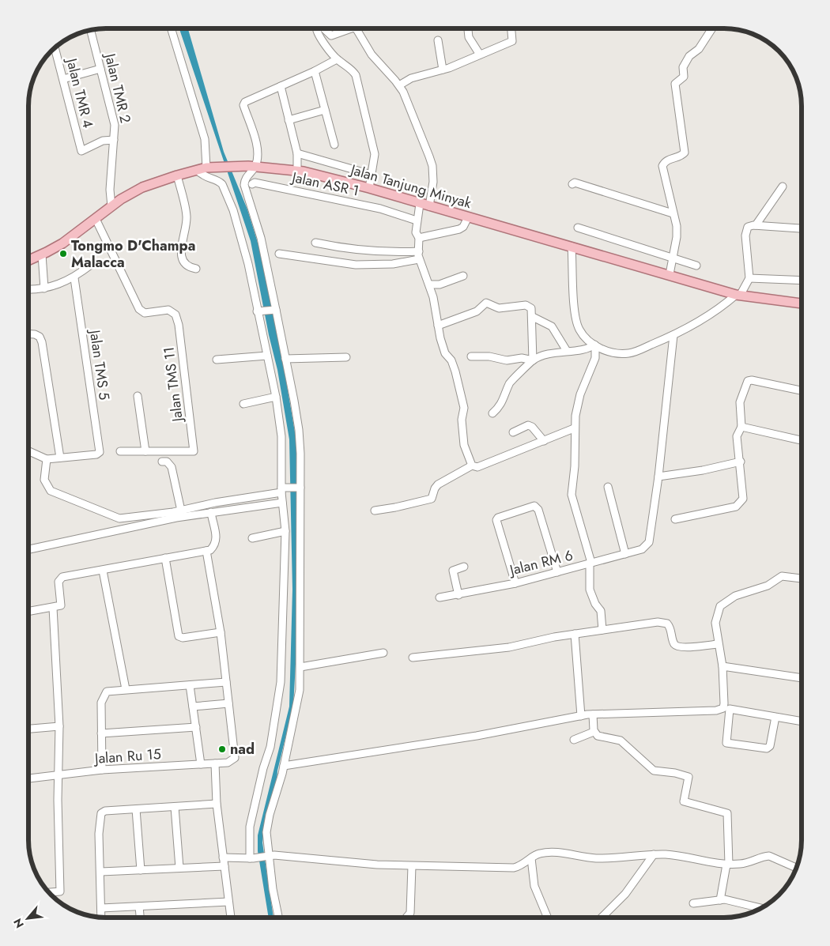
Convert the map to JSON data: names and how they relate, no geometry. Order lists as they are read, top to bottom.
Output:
{
  "streets": {
    "main road": ["Jalan Tanjung Minyak"],
    "street": [
      "Jalan TMR 2",
      "Jalan TMR 4",
      "Jalan ASR 1",
      "Jalan TMS 5",
      "Jalan TMS 11",
      "Jalan RM 6",
      "Jalan Ru 15"
    ]
  },
  "crossings": [
    ["Jalan TMR 2", "Jalan TMR 4"],
    ["Jalan TMR 2", "Jalan Tanjung Minyak"],
    ["Jalan Tanjung Minyak", "Jalan TMS 11"]
  ],
  "places": ["Tongmo D'Champa Malacca", "nad"],
  "north": "bottom left"
}
